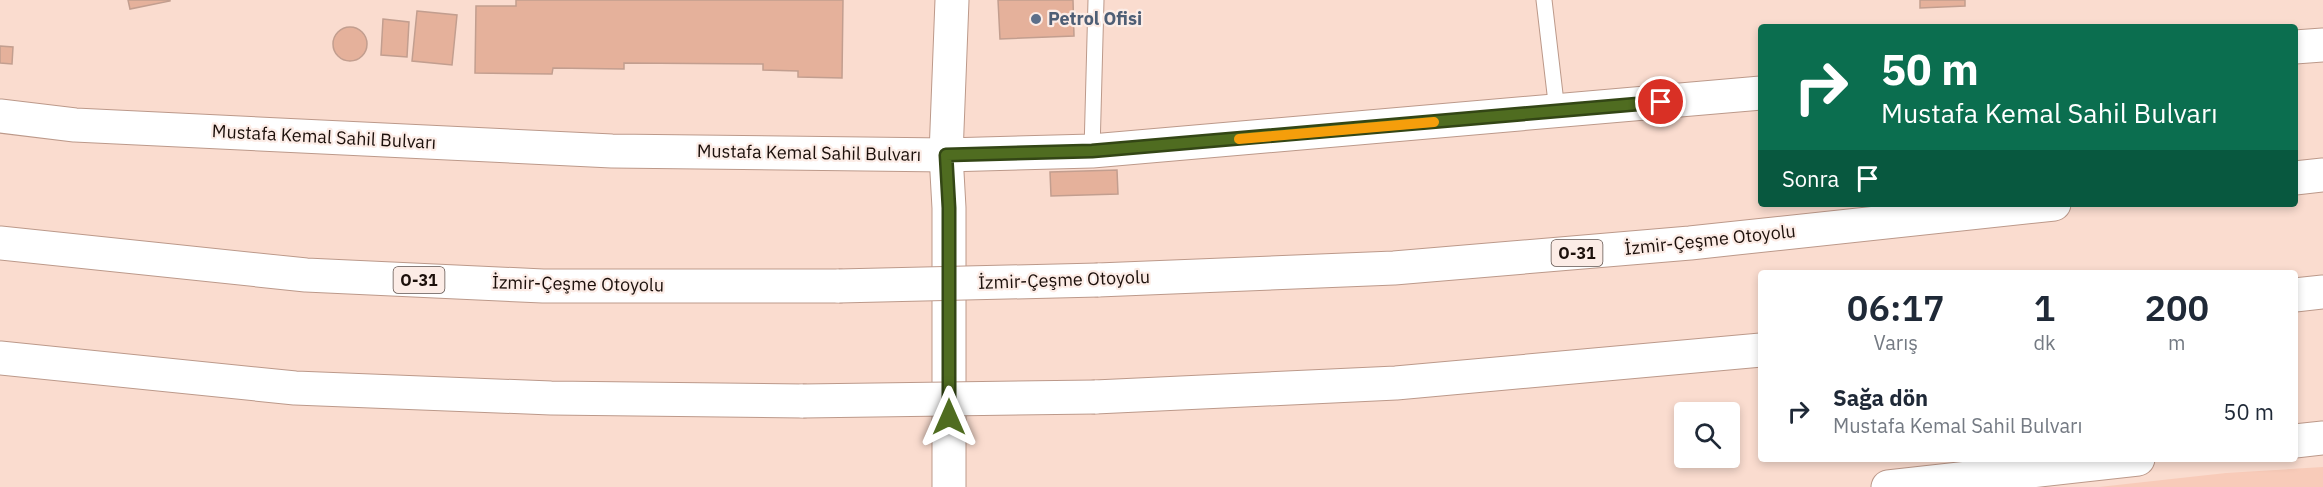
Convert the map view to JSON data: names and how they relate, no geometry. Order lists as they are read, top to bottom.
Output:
{
  "streets": {
    "main road": ["Mustafa Kemal Sahil Bulvarı", "İzmir-Çeşme Otoyolu", "O-31"]
  },
  "places": ["Petrol Ofisi"],
  "page": {
    "turn": ["50 m", "Mustafa Kemal Sahil Bulvarı"],
    "then": "Sonra",
    "eta": [
      "06:17",
      "Varış",
      "1",
      "dk",
      "200",
      "m"
    ],
    "list": [
      {
        "name": "Sağa dön",
        "note": "Mustafa Kemal Sahil Bulvarı",
        "value": "50 m"
      }
    ]
  }
}
